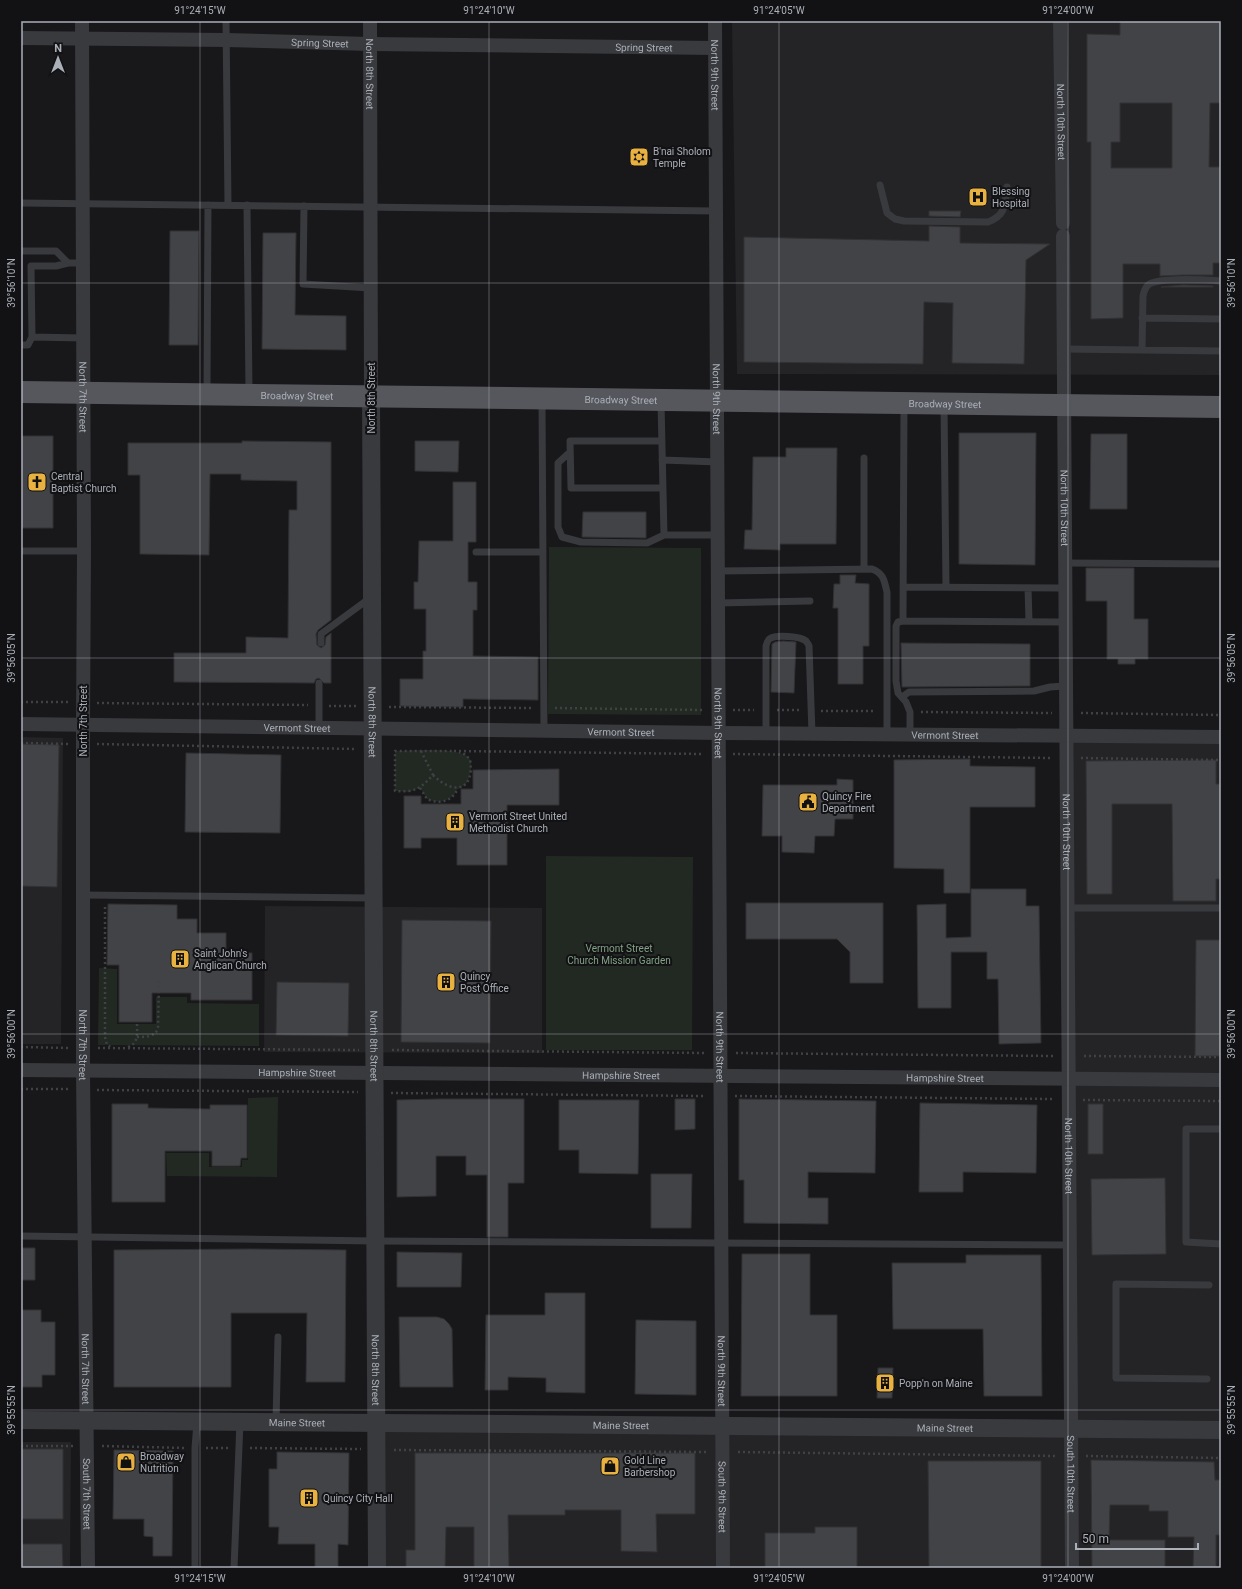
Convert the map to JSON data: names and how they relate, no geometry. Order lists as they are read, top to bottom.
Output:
{
  "streets": {
    "main road": ["Broadway Street"],
    "street": [
      "Spring Street",
      "North 8th Street",
      "North 9th Street",
      "North 10th Street",
      "North 7th Street",
      "Vermont Street",
      "Hampshire Street",
      "Maine Street",
      "South 10th Street",
      "South 7th Street",
      "South 9th Street"
    ]
  },
  "crossings": [
    ["Spring Street", "North 8th Street"],
    ["Spring Street", "North 9th Street"],
    ["Spring Street", "North 7th Street"],
    ["North 8th Street", "Broadway Street"],
    ["North 8th Street", "Vermont Street"],
    ["North 8th Street", "Hampshire Street"],
    ["North 8th Street", "Maine Street"],
    ["North 9th Street", "Broadway Street"],
    ["North 9th Street", "Vermont Street"],
    ["North 9th Street", "Hampshire Street"],
    ["North 9th Street", "Maine Street"],
    ["North 9th Street", "South 9th Street"],
    ["North 10th Street", "Broadway Street"],
    ["North 10th Street", "Vermont Street"],
    ["North 10th Street", "Hampshire Street"],
    ["North 10th Street", "Maine Street"],
    ["North 10th Street", "South 10th Street"],
    ["Broadway Street", "North 7th Street"],
    ["North 7th Street", "Vermont Street"],
    ["North 7th Street", "Hampshire Street"],
    ["North 7th Street", "Maine Street"],
    ["North 7th Street", "South 7th Street"],
    ["Maine Street", "South 10th Street"],
    ["Maine Street", "South 7th Street"],
    ["Maine Street", "South 9th Street"]
  ],
  "parks": ["Vermont Street Church Mission Garden"],
  "places": {
    "synagogue": ["B'nai Sholom Temple"],
    "hospital": ["Blessing Hospital"],
    "church": ["Central Baptist Church"],
    "public building": ["Quincy Fire Department"],
    "building": [
      "Vermont Street United Methodist Church",
      "Saint John's Anglican Church",
      "Quincy Post Office",
      "Popp'n on Maine",
      "Quincy City Hall"
    ],
    "shop": ["Broadway Nutrition", "Gold Line Barbershop"]
  },
  "scale_bar": "50 m",
  "north": "top",
  "coordinates": [
    "91°24'15\"W",
    "91°24'10\"W",
    "91°24'05\"W",
    "91°24'00\"W",
    "39°56'10\"N",
    "39°56'05\"N",
    "39°56'00\"N",
    "39°55'55\"N"
  ]
}
